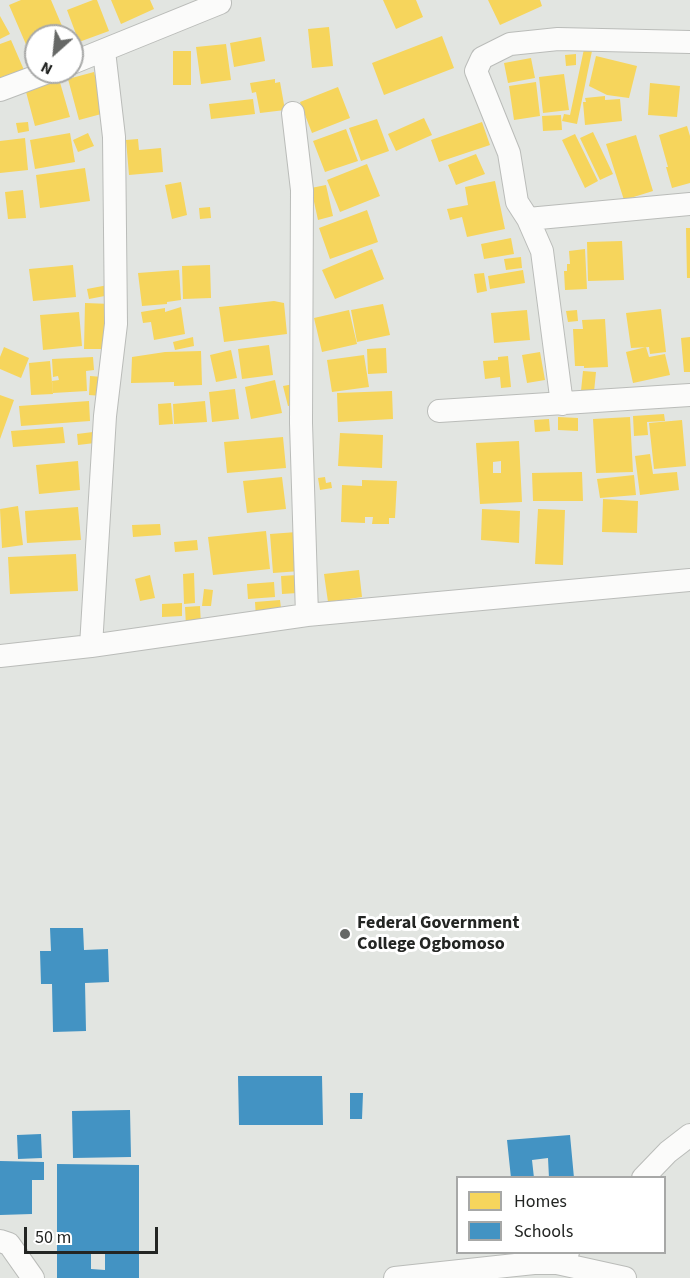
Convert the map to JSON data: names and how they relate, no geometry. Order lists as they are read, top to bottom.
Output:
{
  "places": ["Federal Government College Ogbomoso"],
  "legend": ["Homes", "Schools"],
  "scale_bar": "50 m",
  "north": "bottom left"
}
